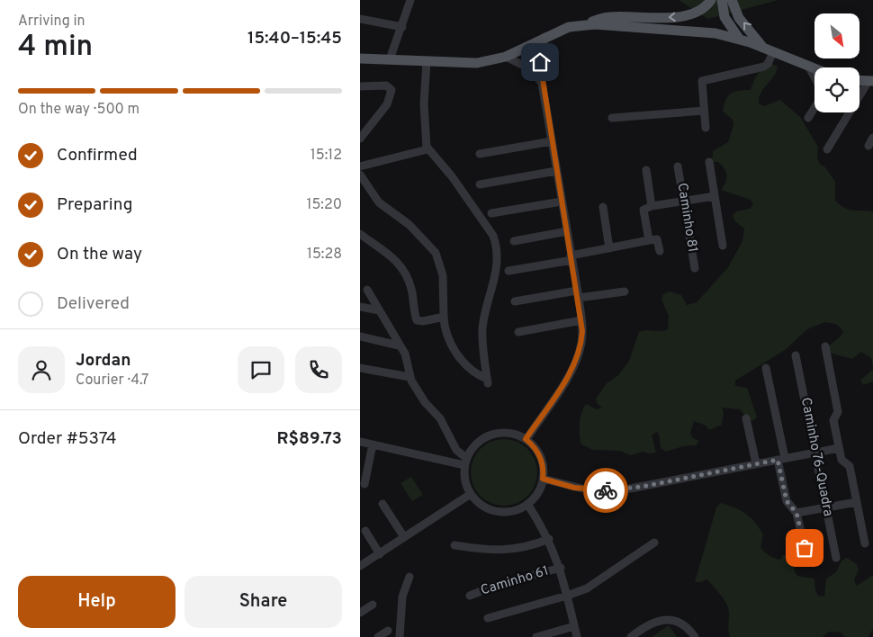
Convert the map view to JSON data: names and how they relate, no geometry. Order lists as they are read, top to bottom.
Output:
{
  "streets": {
    "street": ["Caminho 81", "Caminho 76-Quadra", "Caminho 61"]
  },
  "north": "bottom right",
  "page": {
    "heading": ["4 min", "Arriving in", "15:40–15:45"],
    "panel": [
      "Jordan",
      "Courier · 4.7",
      "Order #5374",
      "R$89.73"
    ],
    "bar": "On the way · 500 m",
    "list": [
      ["Confirmed", "15:12"],
      ["Preparing", "15:20"],
      ["On the way", "15:28"],
      "Delivered"
    ],
    "buttons": ["Help", "Share"]
  }
}
